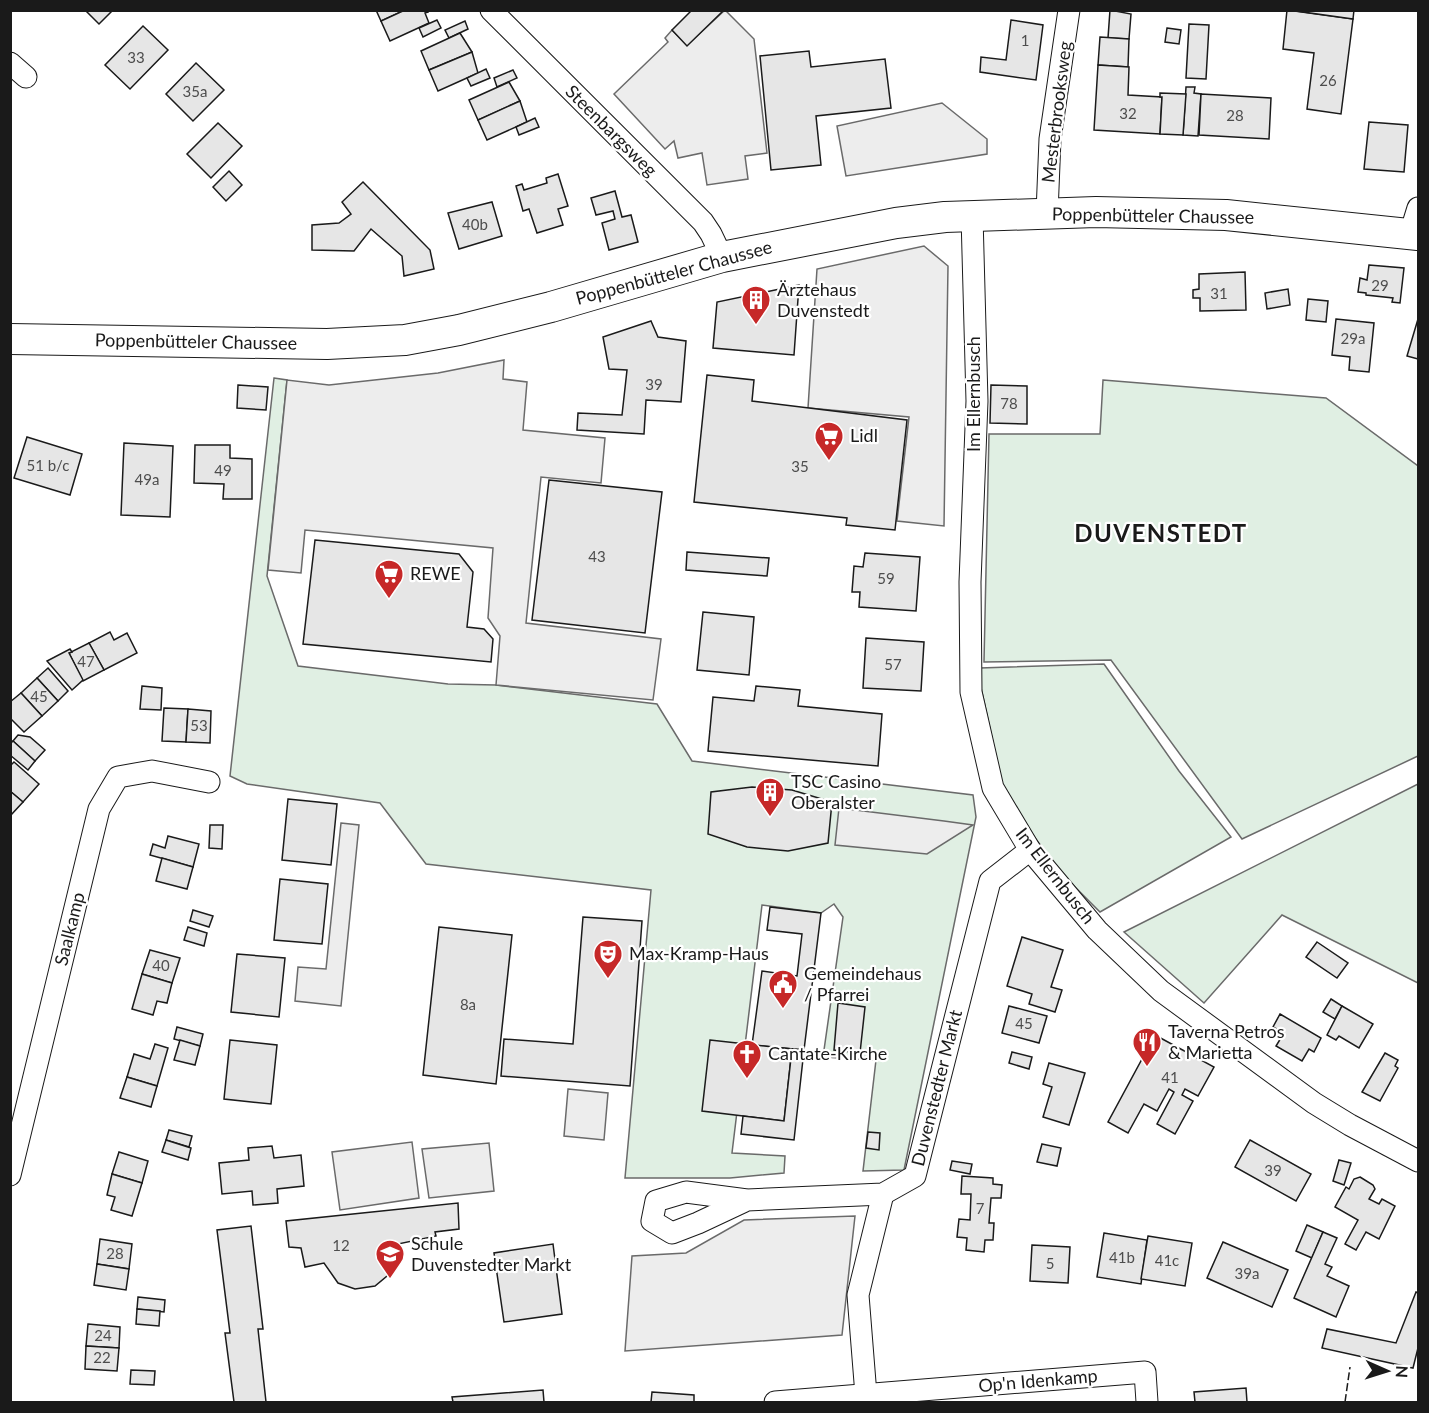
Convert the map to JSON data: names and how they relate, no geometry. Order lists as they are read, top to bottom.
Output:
{
  "streets": {
    "main road": ["Poppenbütteler Chaussee"],
    "street": [
      "Mesterbrooksweg",
      "Steenbargsweg",
      "Im Ellernbusch",
      "Saalkamp",
      "Duvenstedter Markt",
      "Op'n Idenkamp"
    ]
  },
  "crossings": [
    ["Mesterbrooksweg", "Poppenbütteler Chaussee"],
    ["Steenbargsweg", "Poppenbütteler Chaussee"],
    ["Poppenbütteler Chaussee", "Im Ellernbusch"],
    ["Im Ellernbusch", "Duvenstedter Markt"]
  ],
  "districts": ["DUVENSTEDT"],
  "places": {
    "building": ["Ärztehaus Duvenstedt", "TSC Casino Oberalster"],
    "supermarket": ["Lidl", "REWE"],
    "theatre": ["Max-Kramp-Haus"],
    "public building": ["Gemeindehaus / Pfarrei"],
    "restaurant": ["Taverna Petros & Marietta"],
    "church": ["Cantate-Kirche"],
    "school or university": ["Schule Duvenstedter Markt"]
  },
  "house_numbers": [
    "1",
    "33",
    "26",
    "35a",
    "32",
    "28",
    "40b",
    "29",
    "31",
    "29a",
    "39",
    "78",
    "51 b/c",
    "35",
    "49",
    "49a",
    "43",
    "59",
    "47",
    "57",
    "45",
    "53",
    "40",
    "8a",
    "45",
    "41",
    "39",
    "7",
    "12",
    "28",
    "41b",
    "41c",
    "5",
    "39a",
    "24",
    "22"
  ],
  "north": "right"
}
